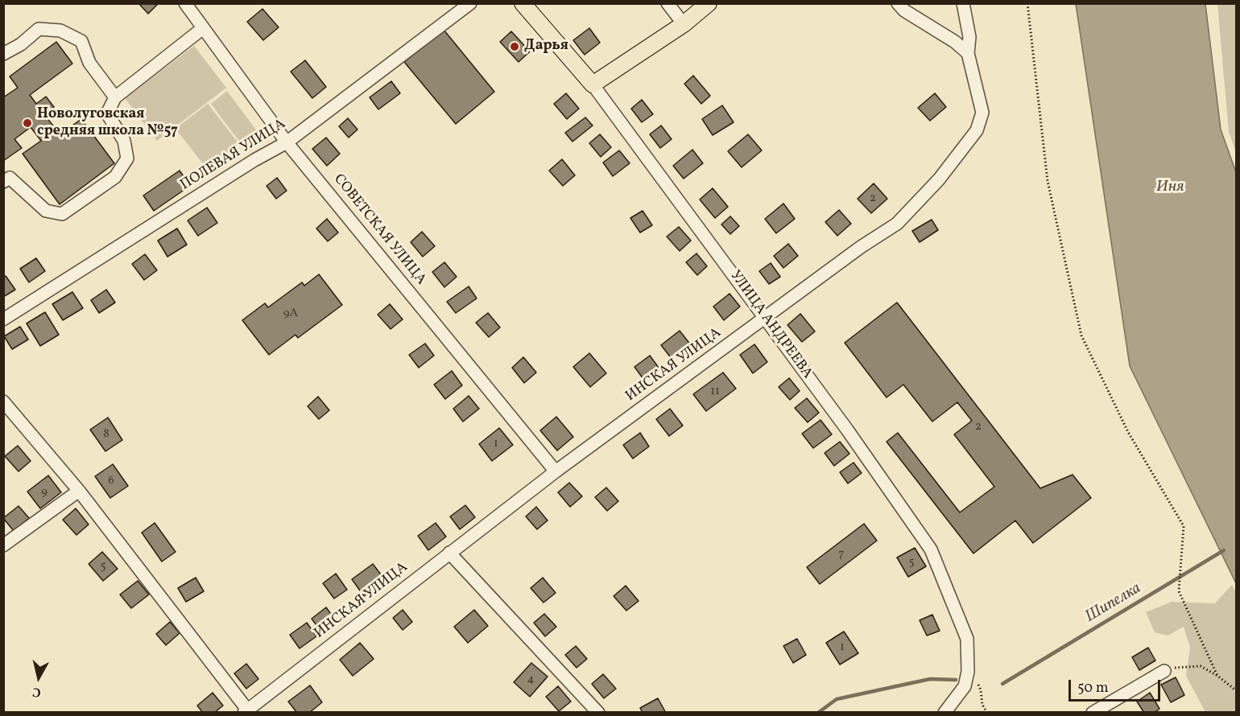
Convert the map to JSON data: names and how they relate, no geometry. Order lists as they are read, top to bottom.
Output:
{
  "streets": {
    "main road": ["УЛИЦА АНДРЕЕВА"],
    "street": ["ПОЛЕВАЯ УЛИЦА", "СОВЕТСКАЯ УЛИЦА", "ИНСКАЯ УЛИЦА"]
  },
  "crossings": [
    ["ПОЛЕВАЯ УЛИЦА", "СОВЕТСКАЯ УЛИЦА"],
    ["СОВЕТСКАЯ УЛИЦА", "ИНСКАЯ УЛИЦА"],
    ["УЛИЦА АНДРЕЕВА", "ИНСКАЯ УЛИЦА"]
  ],
  "water": ["Иня", "Шипелка"],
  "places": ["Дарья", "Новолуговская средняя школа №57"],
  "house_numbers": [
    "2",
    "9А",
    "11",
    "2",
    "8",
    "1",
    "6",
    "9",
    "7",
    "5",
    "5",
    "1",
    "4"
  ],
  "scale_bar": "50 m",
  "north": "bottom"
}
